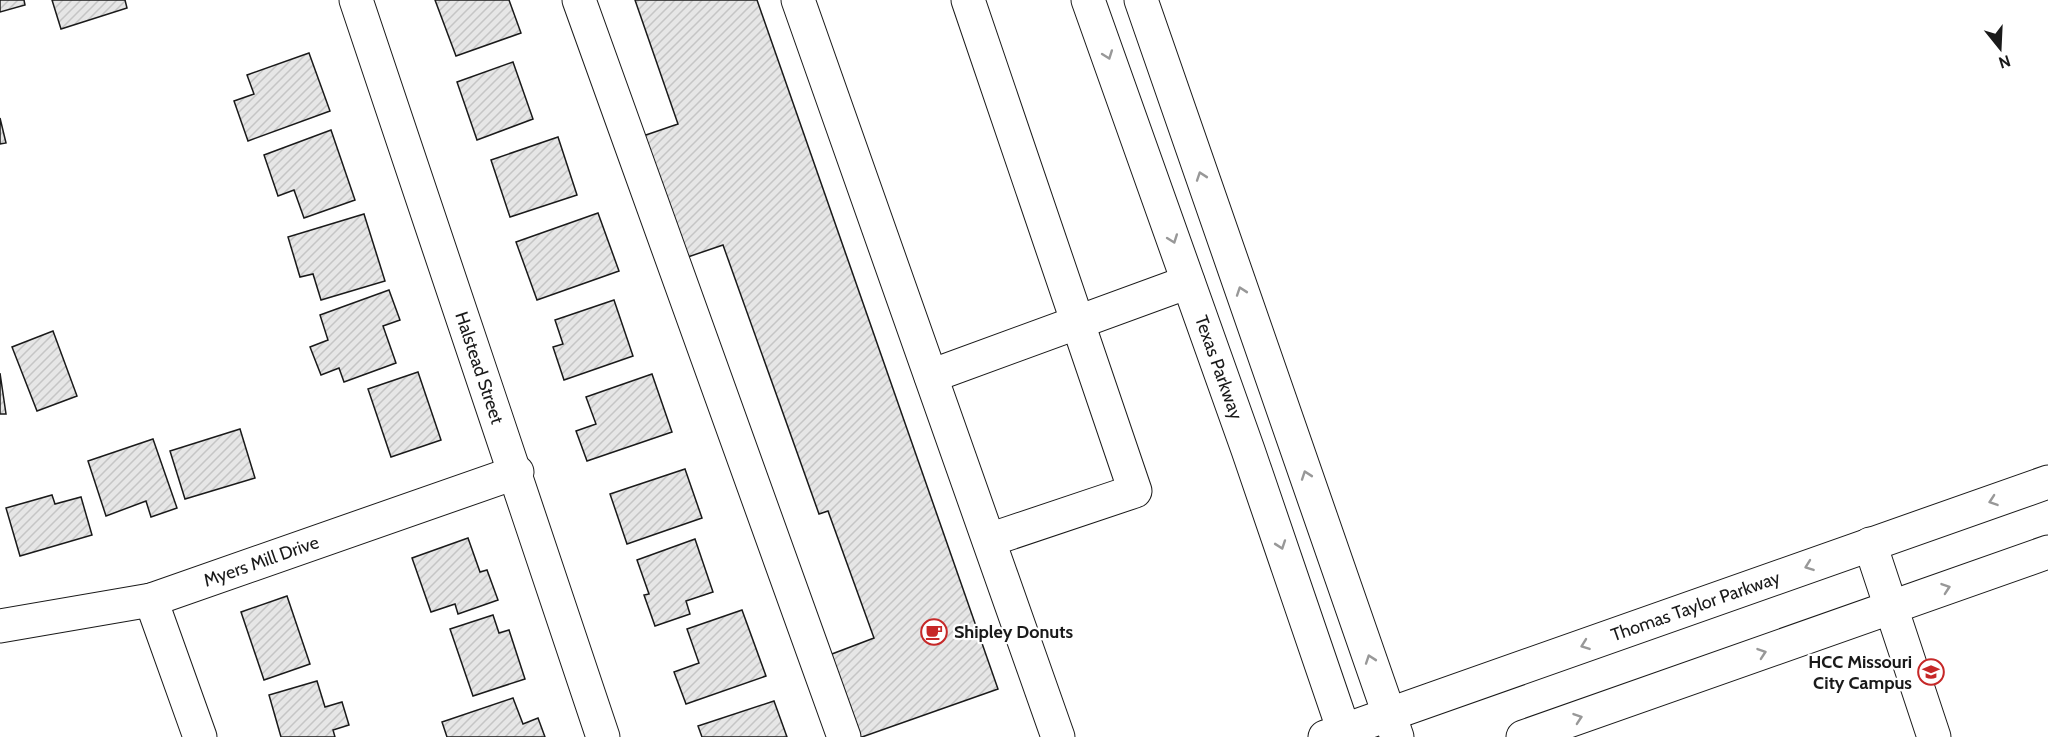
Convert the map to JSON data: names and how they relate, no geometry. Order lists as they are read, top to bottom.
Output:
{
  "streets": {
    "street": [
      "Halstead Street",
      "Texas Parkway",
      "Myers Mill Drive",
      "Thomas Taylor Parkway"
    ]
  },
  "crossings": [
    ["Halstead Street", "Myers Mill Drive"],
    ["Texas Parkway", "Thomas Taylor Parkway"]
  ],
  "places": {
    "cafe": ["Shipley Donuts"],
    "school or university": ["HCC Missouri City Campus"]
  },
  "north": "bottom"
}
